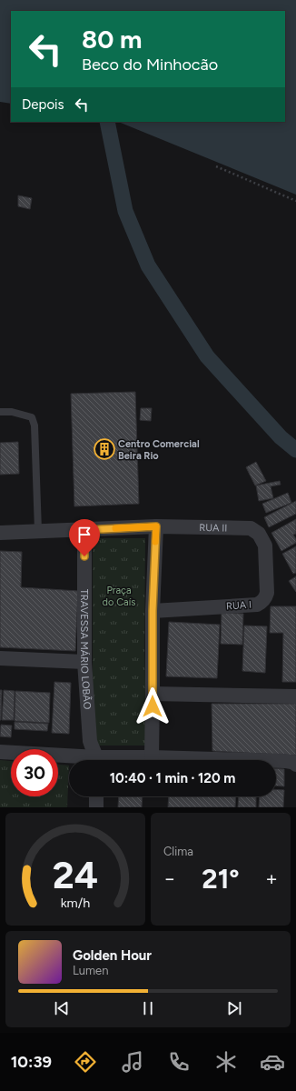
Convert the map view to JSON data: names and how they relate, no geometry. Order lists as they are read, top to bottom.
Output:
{
  "streets": {
    "street": ["RUA II", "RUA I", "TRAVESSA MÁRIO LOBÃO"]
  },
  "crossings": [
    ["RUA II", "RUA I"],
    ["RUA II", "TRAVESSA MÁRIO LOBÃO"]
  ],
  "parks": ["Praça do Caís"],
  "places": {
    "building": ["Centro Comercial Beira Rio"]
  },
  "page": {
    "turn": ["80 m", "Beco do Minhocão"],
    "then": "Depois",
    "limit": "30",
    "trip": "10:40 · 1 min · 120 m",
    "tile": "Clima",
    "heat": ["−", "21°", "+"],
    "song": ["Golden Hour", "Lumen"],
    "tabs": "10:39",
    "gauge": ["24", "km/h"]
  }
}
